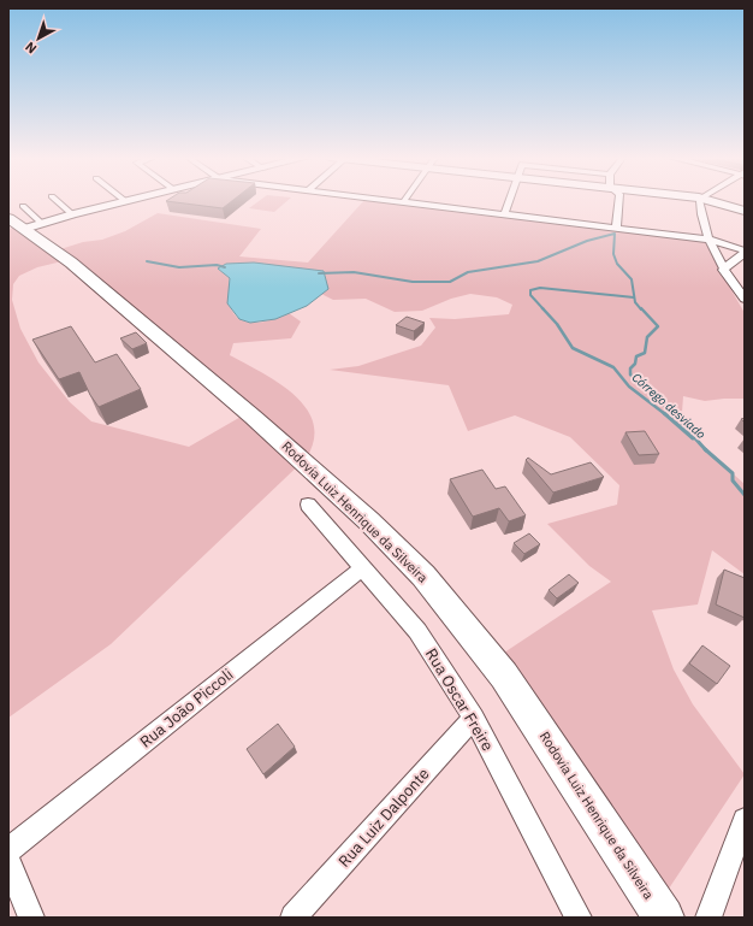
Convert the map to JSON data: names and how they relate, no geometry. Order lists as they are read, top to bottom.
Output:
{
  "streets": {
    "main road": ["Rodovia Luiz Henrique da Silveira"],
    "street": ["Rua Oscar Freire", "Rua João Piccoli", "Rua Luiz Dalponte"]
  },
  "crossings": [
    ["Rua Oscar Freire", "Rua João Piccoli"],
    ["Rua Oscar Freire", "Rua Luiz Dalponte"]
  ],
  "water": ["Córrego desviado"],
  "north": "bottom left"
}
